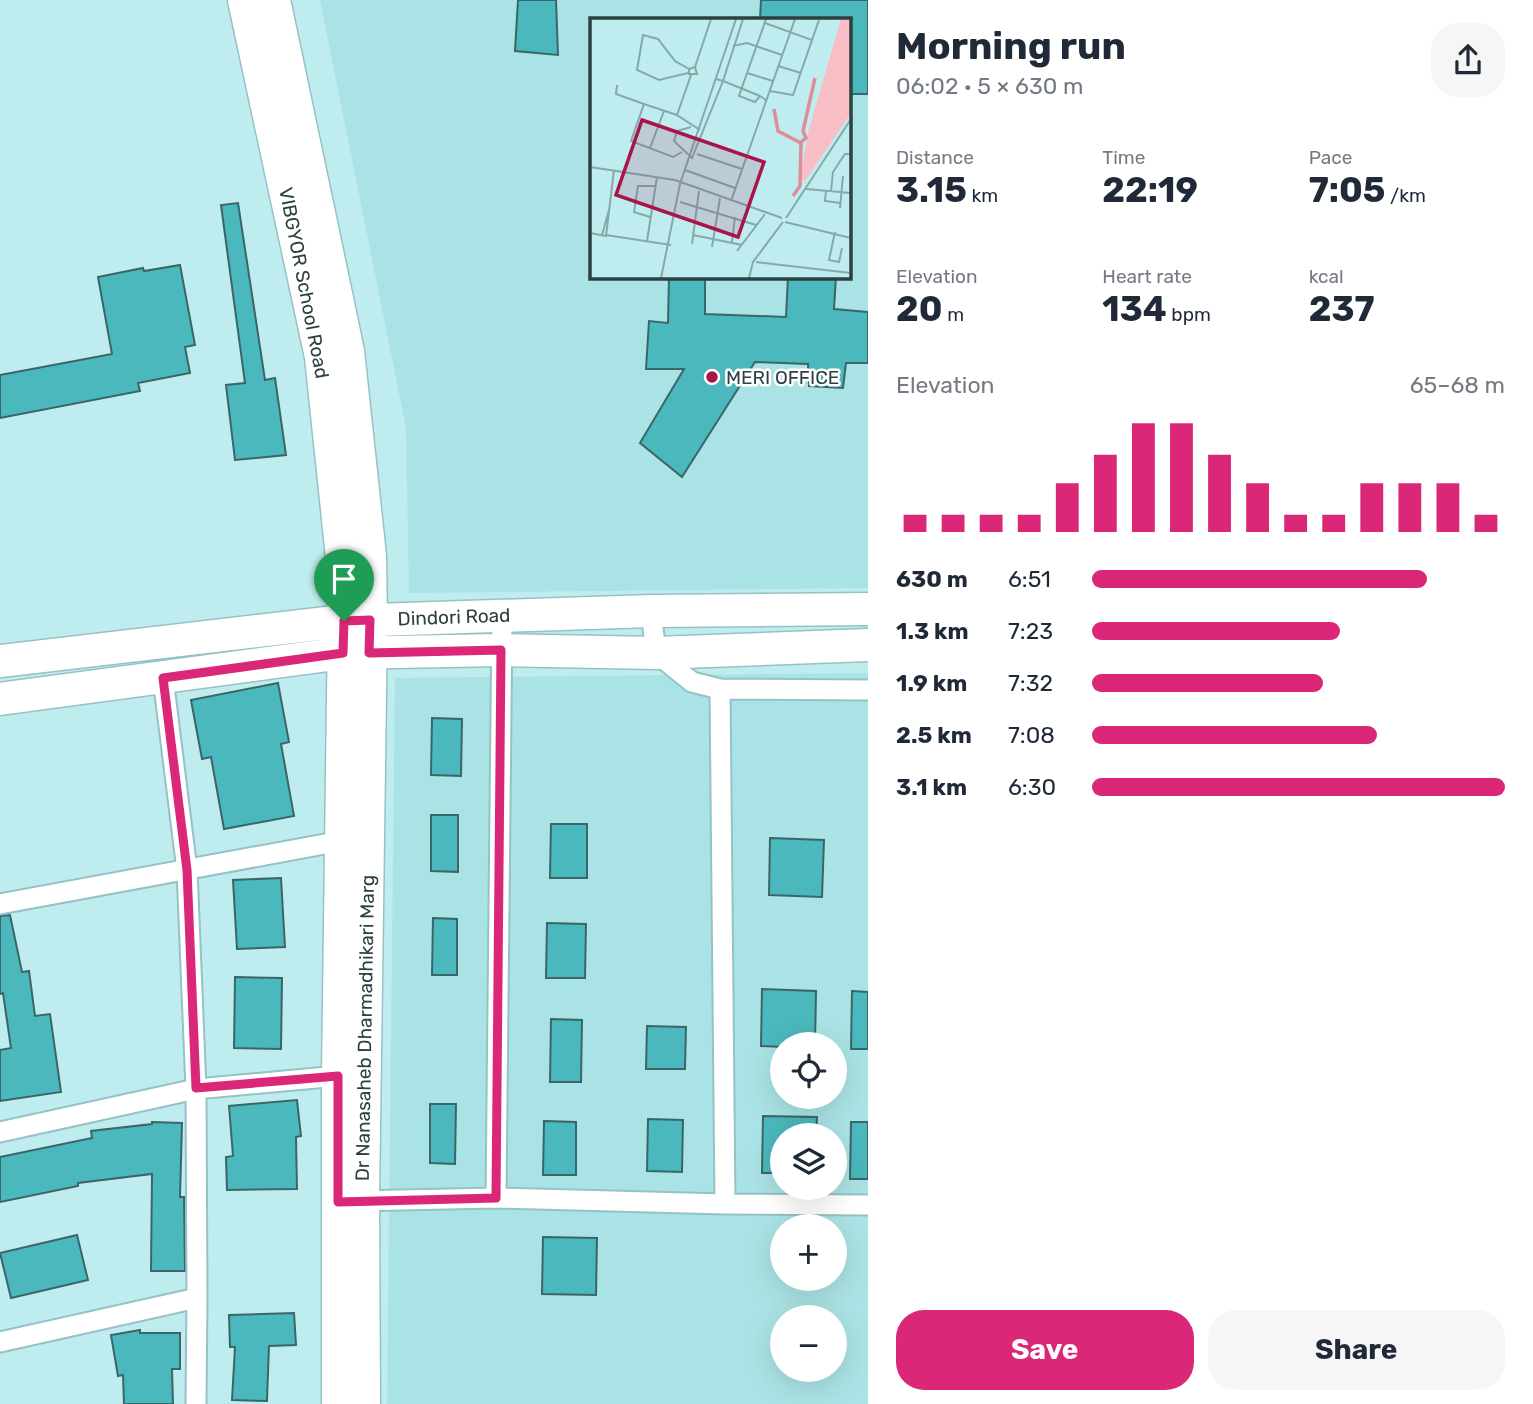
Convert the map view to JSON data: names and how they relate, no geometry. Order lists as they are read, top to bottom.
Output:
{
  "streets": {
    "main road": ["VIBGYOR School Road", "Dindori Road", "Dr Nanasaheb Dharmadhikari Marg"]
  },
  "crossings": [
    ["VIBGYOR School Road", "Dindori Road"],
    ["VIBGYOR School Road", "Dr Nanasaheb Dharmadhikari Marg"]
  ],
  "places": ["MERI OFFICE"],
  "page": {
    "heading": ["Morning run", "06:02 · 5 × 630 m"],
    "stats": [
      ["Distance", "3.15 km"],
      ["Time", "22:19"],
      ["Pace", "7:05 /km"],
      ["Elevation", "20 m"],
      ["Heart rate", "134 bpm"],
      ["kcal", "237"]
    ],
    "chart": ["Elevation", "65–68 m"],
    "list": [
      {
        "name": "630 m",
        "note": "6:51"
      },
      {
        "name": "1.3 km",
        "note": "7:23"
      },
      {
        "name": "1.9 km",
        "note": "7:32"
      },
      {
        "name": "2.5 km",
        "note": "7:08"
      },
      {
        "name": "3.1 km",
        "note": "6:30"
      }
    ],
    "map_buttons": ["+", "−"],
    "buttons": ["Save", "Share"]
  }
}
